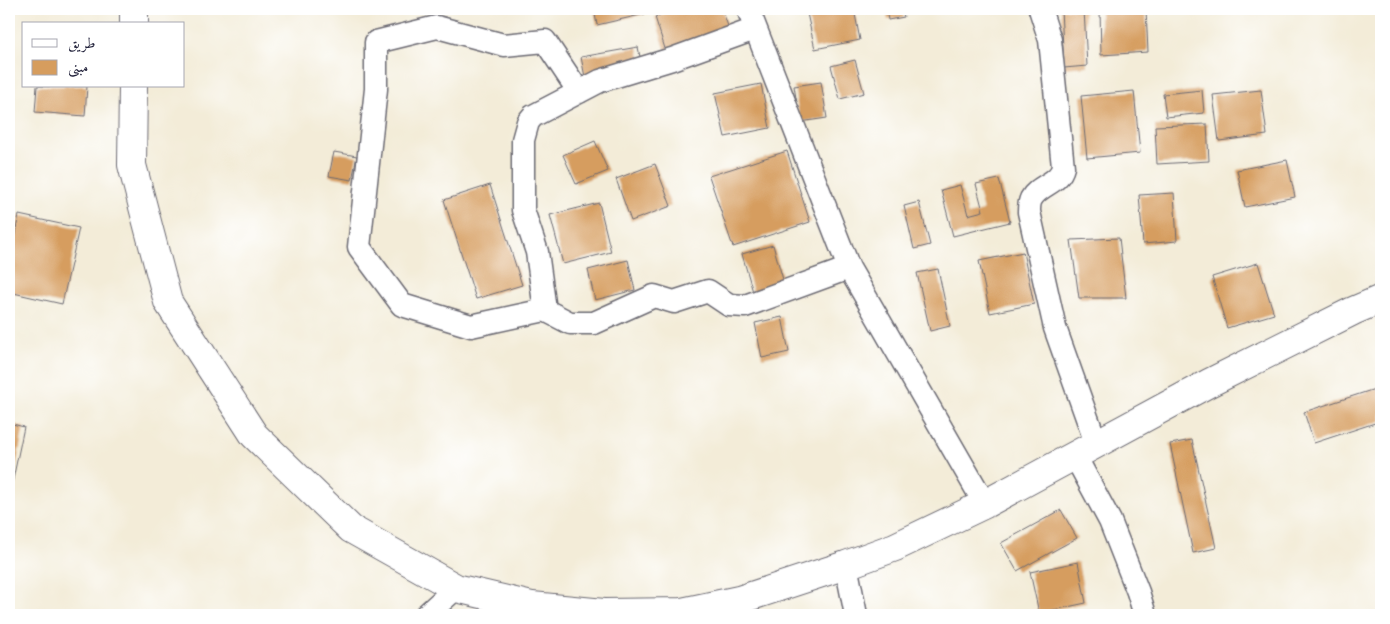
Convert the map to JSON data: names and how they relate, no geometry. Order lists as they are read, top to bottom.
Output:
{
  "legend": ["طريق", "مبنى"]
}
